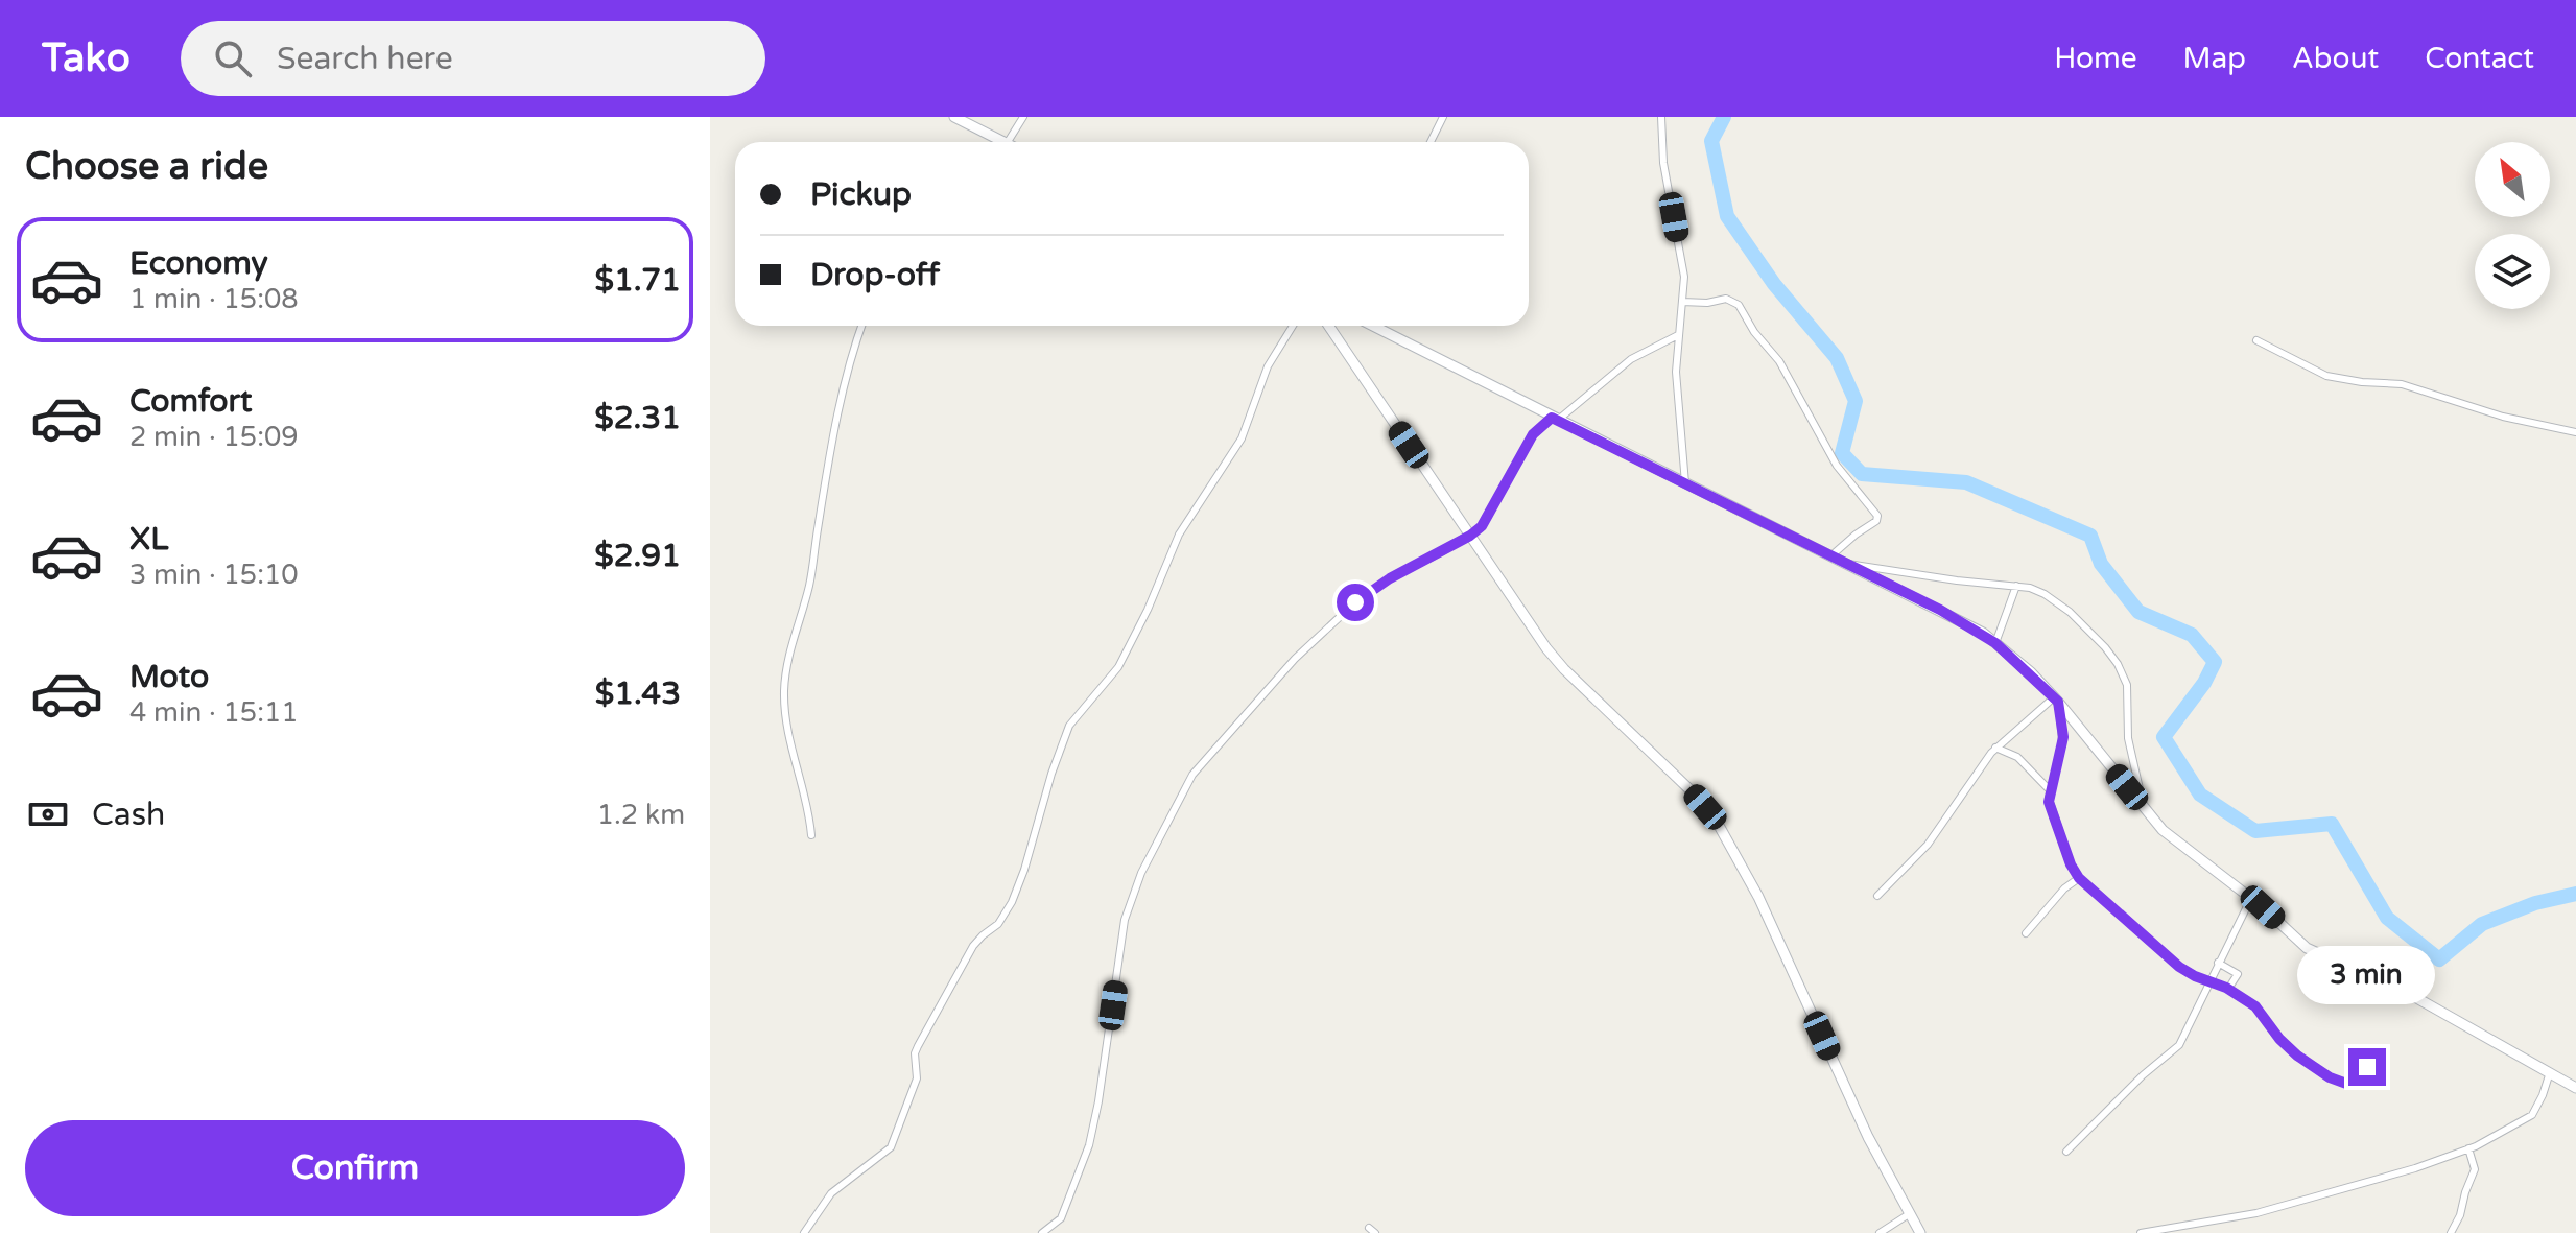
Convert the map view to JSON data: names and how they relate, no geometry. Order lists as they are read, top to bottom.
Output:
{
  "north": "top left",
  "page": {
    "header": "Tako",
    "search": "Search here",
    "nav": [
      "Home",
      "Map",
      "About",
      "Contact"
    ],
    "heading": "Choose a ride",
    "banner": ["Pickup", "Drop-off"],
    "list": [
      {
        "name": "Economy",
        "note": "1 min · 15:08",
        "value": "$1.71"
      },
      {
        "name": "Comfort",
        "note": "2 min · 15:09",
        "value": "$2.31"
      },
      {
        "name": "XL",
        "note": "3 min · 15:10",
        "value": "$2.91"
      },
      {
        "name": "Moto",
        "note": "4 min · 15:11",
        "value": "$1.43"
      }
    ],
    "pay": ["Cash", "1.2 km"],
    "bubble": "3 min",
    "buttons": "Confirm"
  }
}
